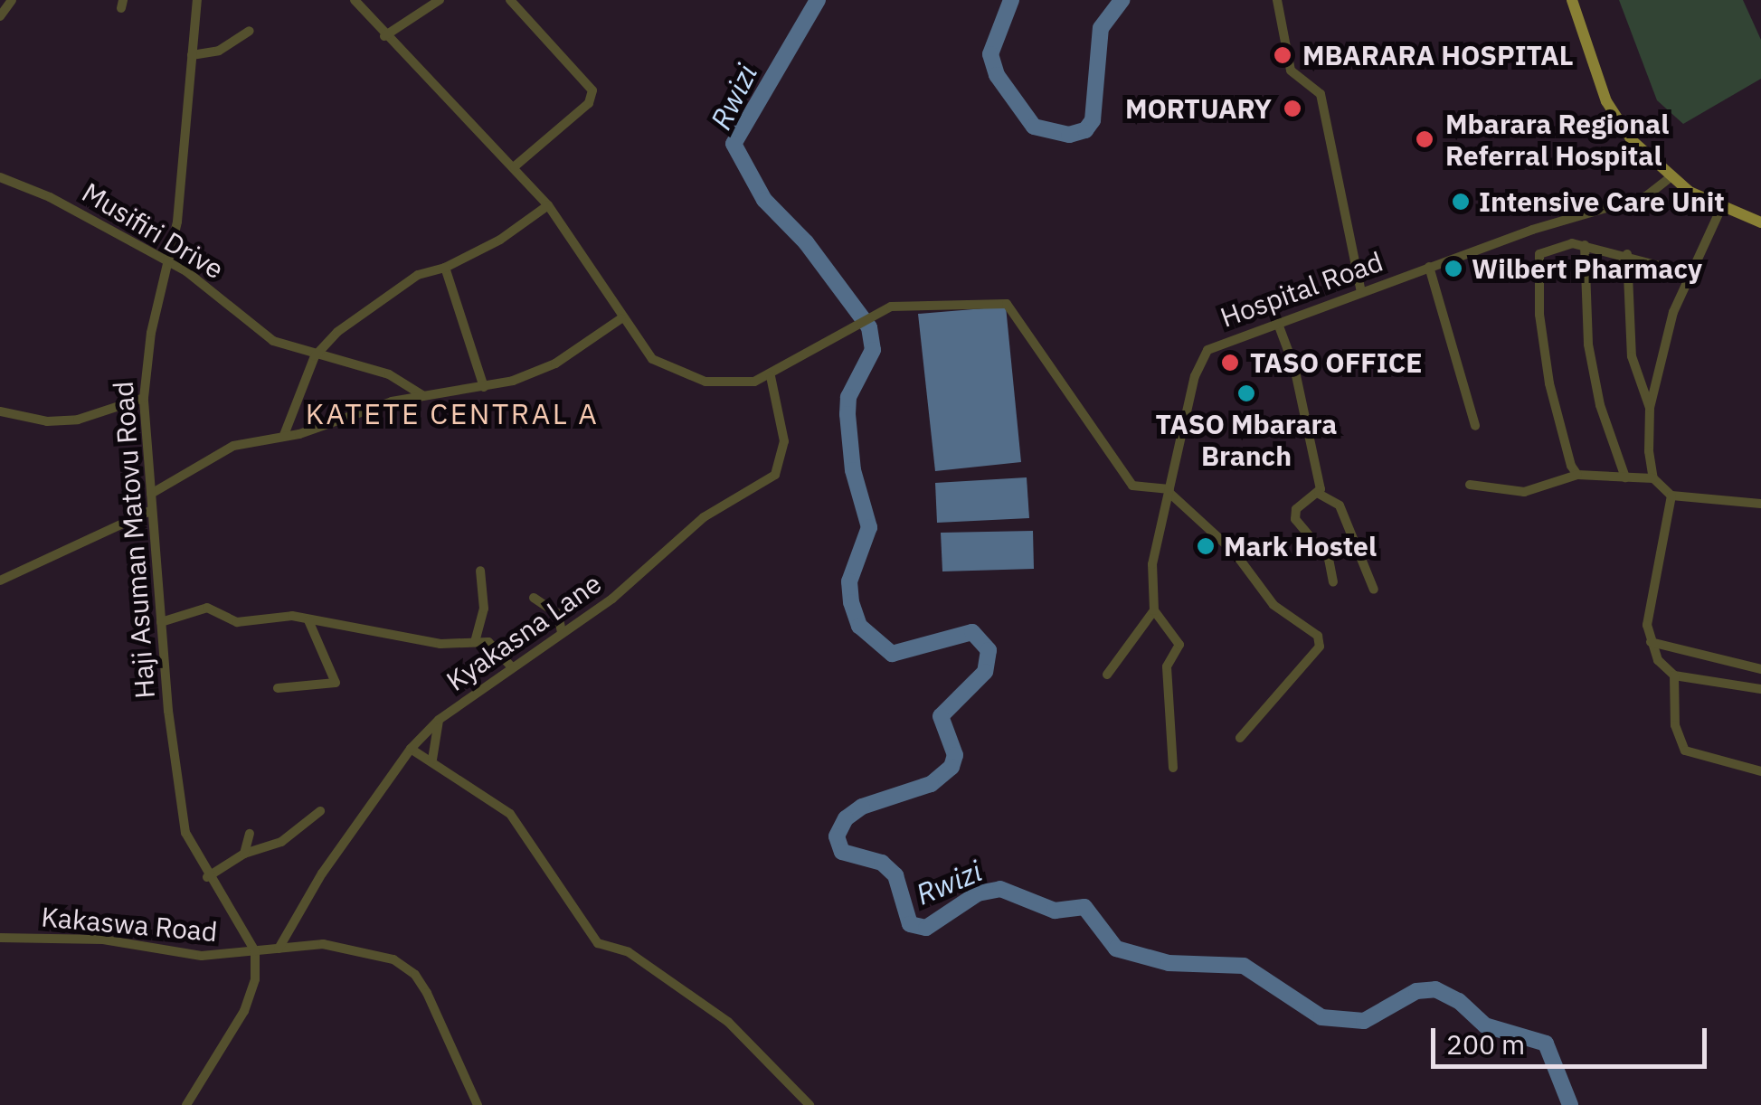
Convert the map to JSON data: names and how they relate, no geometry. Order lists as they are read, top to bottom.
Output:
{
  "streets": {
    "street": [
      "Musifiri Drive",
      "Hospital Road",
      "Haji Asuman Matovu Road",
      "Kyakasna Lane",
      "Kakaswa Road"
    ]
  },
  "crossings": [
    ["Musifiri Drive", "Haji Asuman Matovu Road"],
    ["Haji Asuman Matovu Road", "Kakaswa Road"],
    ["Kyakasna Lane", "Kakaswa Road"]
  ],
  "districts": ["KATETE CENTRAL A"],
  "water": ["Rwizi"],
  "places": [
    "MBARARA HOSPITAL",
    "MORTUARY",
    "Mbarara Regional Referral Hospital",
    "Intensive Care Unit",
    "Wilbert Pharmacy",
    "TASO OFFICE",
    "TASO Mbarara Branch",
    "Mark Hostel"
  ],
  "scale_bar": "200 m"
}
